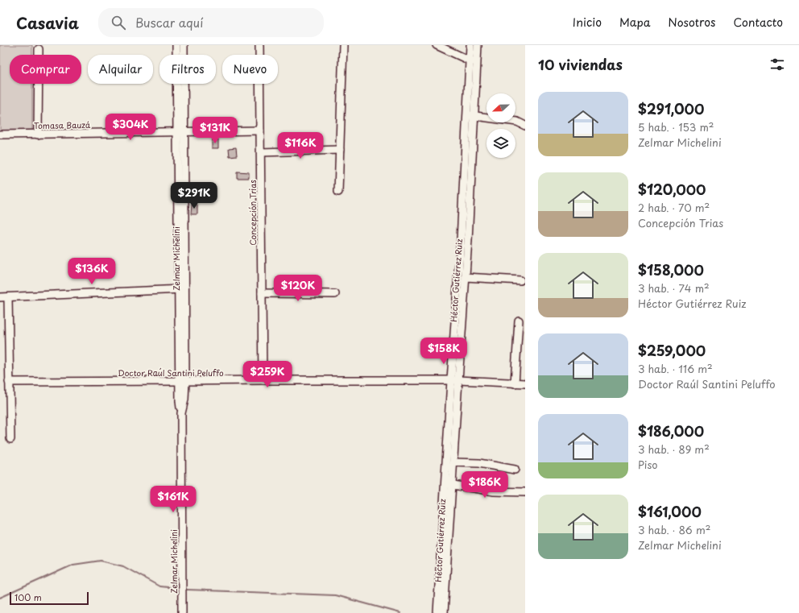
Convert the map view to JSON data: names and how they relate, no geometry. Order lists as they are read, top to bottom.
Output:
{
  "streets": {
    "street": [
      "Tomasa Bauzá",
      "Concepción Trias",
      "Zelmar Michelini",
      "Héctor Gutiérrez Ruiz",
      "Doctor Raúl Santini Peluffo"
    ]
  },
  "crossings": [
    ["Tomasa Bauzá", "Concepción Trias"],
    ["Tomasa Bauzá", "Zelmar Michelini"],
    ["Concepción Trias", "Doctor Raúl Santini Peluffo"],
    ["Zelmar Michelini", "Doctor Raúl Santini Peluffo"],
    ["Héctor Gutiérrez Ruiz", "Doctor Raúl Santini Peluffo"]
  ],
  "scale_bar": "100 m",
  "north": "left",
  "page": {
    "header": "Casavia",
    "search": "Buscar aquí",
    "nav": [
      "Inicio",
      "Mapa",
      "Nosotros",
      "Contacto"
    ],
    "heading": "10 viviendas",
    "chip": [
      "Comprar",
      "Alquilar",
      "Filtros",
      "Nuevo"
    ],
    "list": [
      {
        "name": "$291,000",
        "note": "5 hab. · 153 m² · Zelmar Michelini"
      },
      {
        "name": "$120,000",
        "note": "2 hab. · 70 m² · Concepción Trias"
      },
      {
        "name": "$158,000",
        "note": "3 hab. · 74 m² · Héctor Gutiérrez Ruiz"
      },
      {
        "name": "$259,000",
        "note": "3 hab. · 116 m² · Doctor Raúl Santini Peluffo"
      },
      {
        "name": "$186,000",
        "note": "3 hab. · 89 m² · Piso"
      },
      {
        "name": "$161,000",
        "note": "3 hab. · 86 m² · Zelmar Michelini"
      }
    ],
    "price": [
      "$304K",
      "$131K",
      "$116K",
      "$291K",
      "$136K",
      "$120K",
      "$158K",
      "$259K",
      "$186K",
      "$161K"
    ],
    "scale": "100 m"
  }
}
